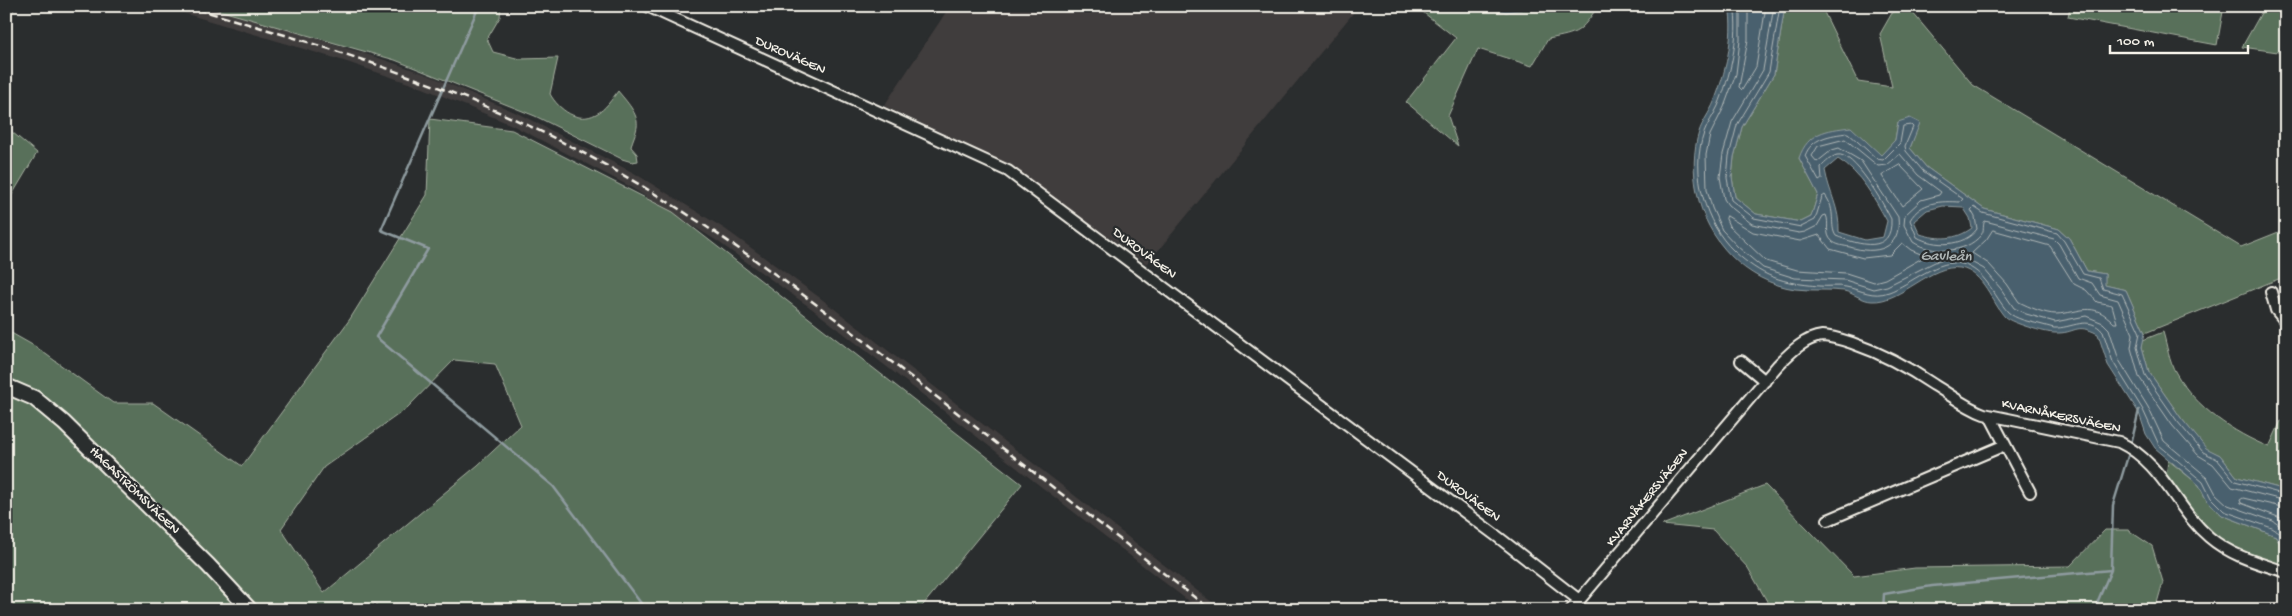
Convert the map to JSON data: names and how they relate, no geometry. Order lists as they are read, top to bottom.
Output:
{
  "streets": {
    "street": ["DUROVÄGEN", "KVARNÅKERSVÄGEN", "HAGASTRÖMSVÄGEN"]
  },
  "crossings": [
    ["DUROVÄGEN", "KVARNÅKERSVÄGEN"]
  ],
  "water": ["Gavleån"],
  "scale_bar": "100 m"
}
